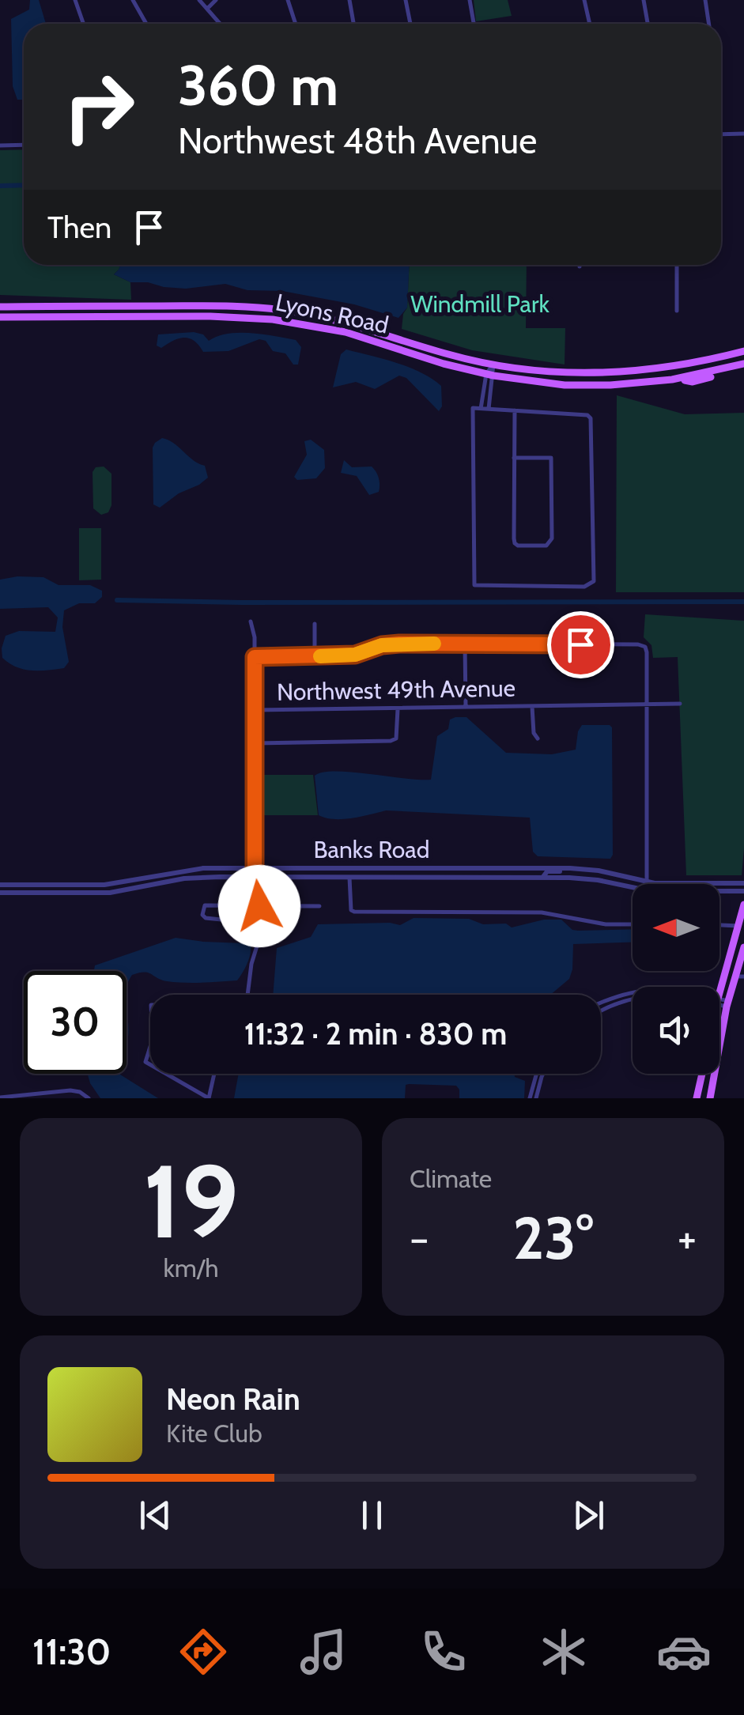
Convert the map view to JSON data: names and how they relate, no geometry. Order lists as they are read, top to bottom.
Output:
{
  "streets": {
    "main road": ["Lyons Road"],
    "street": ["Northwest 49th Avenue", "Banks Road"]
  },
  "parks": ["Windmill Park"],
  "north": "left",
  "page": {
    "turn": ["360 m", "Northwest 48th Avenue"],
    "then": "Then",
    "limit": "30",
    "trip": "11:32 · 2 min · 830 m",
    "tile": [
      ["19", "km/h"],
      "Climate"
    ],
    "heat": ["−", "23°", "+"],
    "song": ["Neon Rain", "Kite Club"],
    "tabs": "11:30"
  }
}
